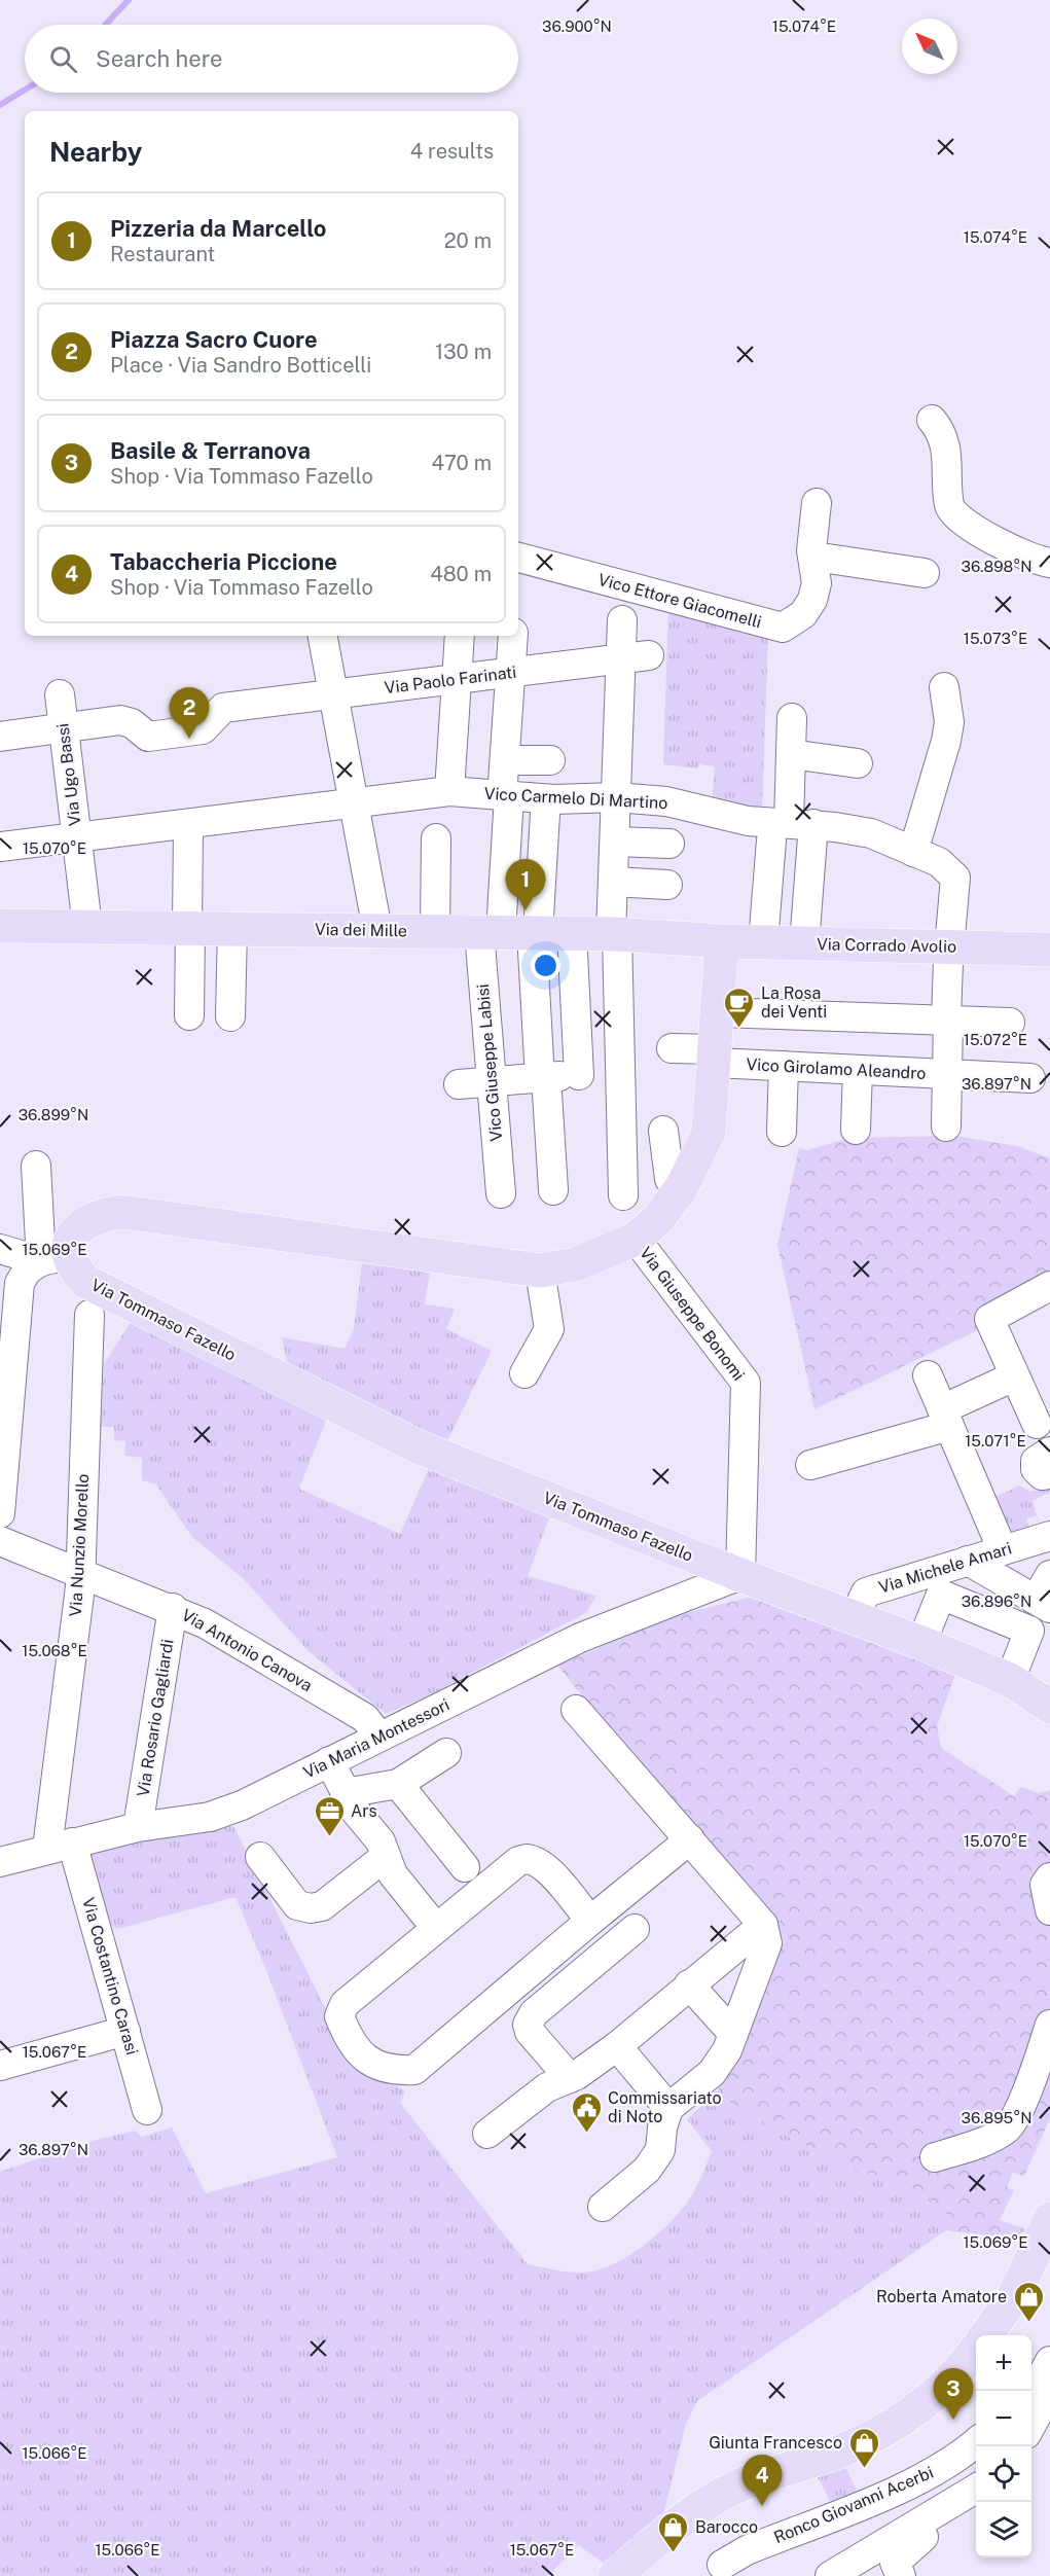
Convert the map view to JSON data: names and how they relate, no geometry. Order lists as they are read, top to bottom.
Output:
{
  "streets": {
    "main road": ["Via dei Mille", "Via Corrado Avolio", "Via Tommaso Fazello"],
    "street": [
      "Vico Ettore Giacomelli",
      "Via Paolo Farinati",
      "Via Ugo Bassi",
      "Vico Carmelo Di Martino",
      "Vico Giuseppe Labisi",
      "Vico Girolamo Aleandro",
      "Via Giuseppe Bonomi",
      "Via Nunzio Morello",
      "Via Michele Amari",
      "Via Antonio Canova",
      "Via Rosario Gagliardi",
      "Via Maria Montessori",
      "Via Costantino Carasi",
      "Ronco Giovanni Acerbi"
    ]
  },
  "crossings": [
    ["Via Paolo Farinati", "Via Ugo Bassi"],
    ["Via Ugo Bassi", "Vico Carmelo Di Martino"],
    ["Via Ugo Bassi", "Via dei Mille"],
    ["Vico Carmelo Di Martino", "Via Corrado Avolio"],
    ["Via dei Mille", "Via Corrado Avolio"],
    ["Via dei Mille", "Vico Giuseppe Labisi"],
    ["Via Giuseppe Bonomi", "Via Tommaso Fazello"],
    ["Via Giuseppe Bonomi", "Via Maria Montessori"],
    ["Via Tommaso Fazello", "Via Michele Amari"],
    ["Via Tommaso Fazello", "Via Maria Montessori"],
    ["Via Nunzio Morello", "Via Antonio Canova"],
    ["Via Nunzio Morello", "Via Maria Montessori"],
    ["Via Nunzio Morello", "Via Costantino Carasi"],
    ["Via Antonio Canova", "Via Rosario Gagliardi"],
    ["Via Antonio Canova", "Via Maria Montessori"],
    ["Via Rosario Gagliardi", "Via Maria Montessori"],
    ["Via Maria Montessori", "Via Costantino Carasi"]
  ],
  "places": {
    "cafe": ["La Rosa dei Venti"],
    "office": ["Ars"],
    "public building": ["Commissariato di Noto"],
    "shop": ["Roberta Amatore", "Giunta Francesco", "Barocco"]
  },
  "north": "top left",
  "page": {
    "search": "Search here",
    "heading": ["Nearby", "4 results"],
    "list": [
      {
        "mark": "1",
        "name": "Pizzeria da Marcello",
        "note": "Restaurant",
        "value": "20 m"
      },
      {
        "mark": "2",
        "name": "Piazza Sacro Cuore",
        "note": "Place · Via Sandro Botticelli",
        "value": "130 m"
      },
      {
        "mark": "3",
        "name": "Basile & Terranova",
        "note": "Shop · Via Tommaso Fazello",
        "value": "470 m"
      },
      {
        "mark": "4",
        "name": "Tabaccheria Piccione",
        "note": "Shop · Via Tommaso Fazello",
        "value": "480 m"
      }
    ],
    "pins": [
      "2",
      "1",
      "3",
      "4"
    ],
    "map_buttons": ["+", "−"]
  },
  "coordinates": [
    "15.074°E",
    "36.900°N",
    "36.898°N",
    "15.073°E",
    "15.070°E",
    "15.072°E",
    "36.897°N",
    "36.899°N",
    "15.069°E",
    "15.071°E",
    "36.896°N",
    "15.068°E",
    "15.067°E",
    "36.895°N",
    "15.066°E"
  ]
}
